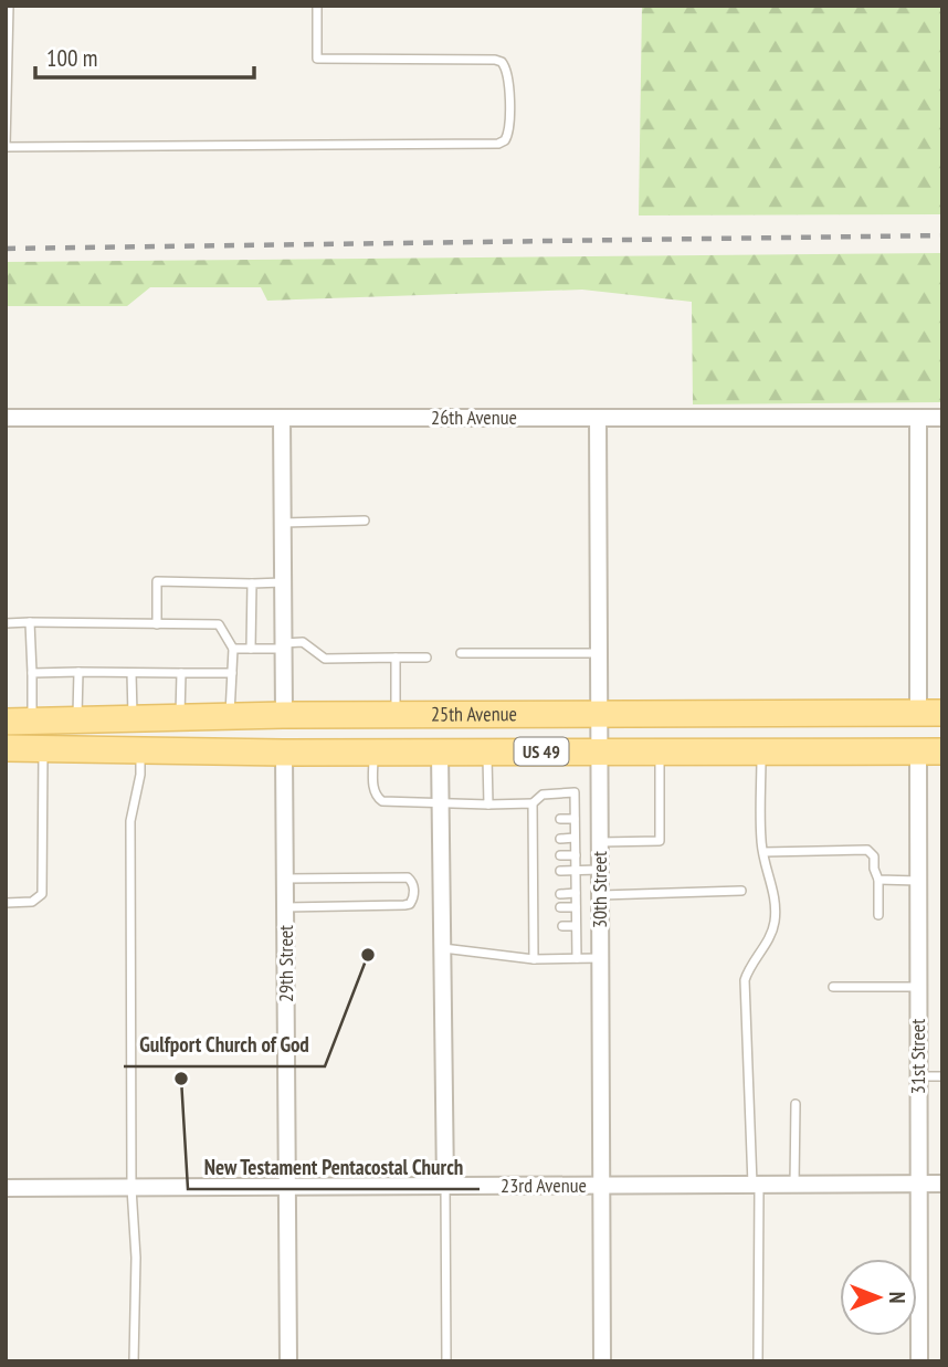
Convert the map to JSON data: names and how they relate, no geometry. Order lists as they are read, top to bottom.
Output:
{
  "streets": {
    "main road": ["25th Avenue", "US 49"],
    "street": [
      "26th Avenue",
      "30th Street",
      "29th Street",
      "31st Street",
      "23rd Avenue"
    ]
  },
  "crossings": [
    ["26th Avenue", "30th Street"],
    ["25th Avenue", "30th Street"],
    ["25th Avenue", "29th Street"],
    ["25th Avenue", "31st Street"],
    ["30th Street", "23rd Avenue"],
    ["29th Street", "23rd Avenue"],
    ["31st Street", "23rd Avenue"]
  ],
  "places": ["Gulfport Church of God", "New Testament Pentacostal Church"],
  "scale_bar": "100 m",
  "north": "right"
}
